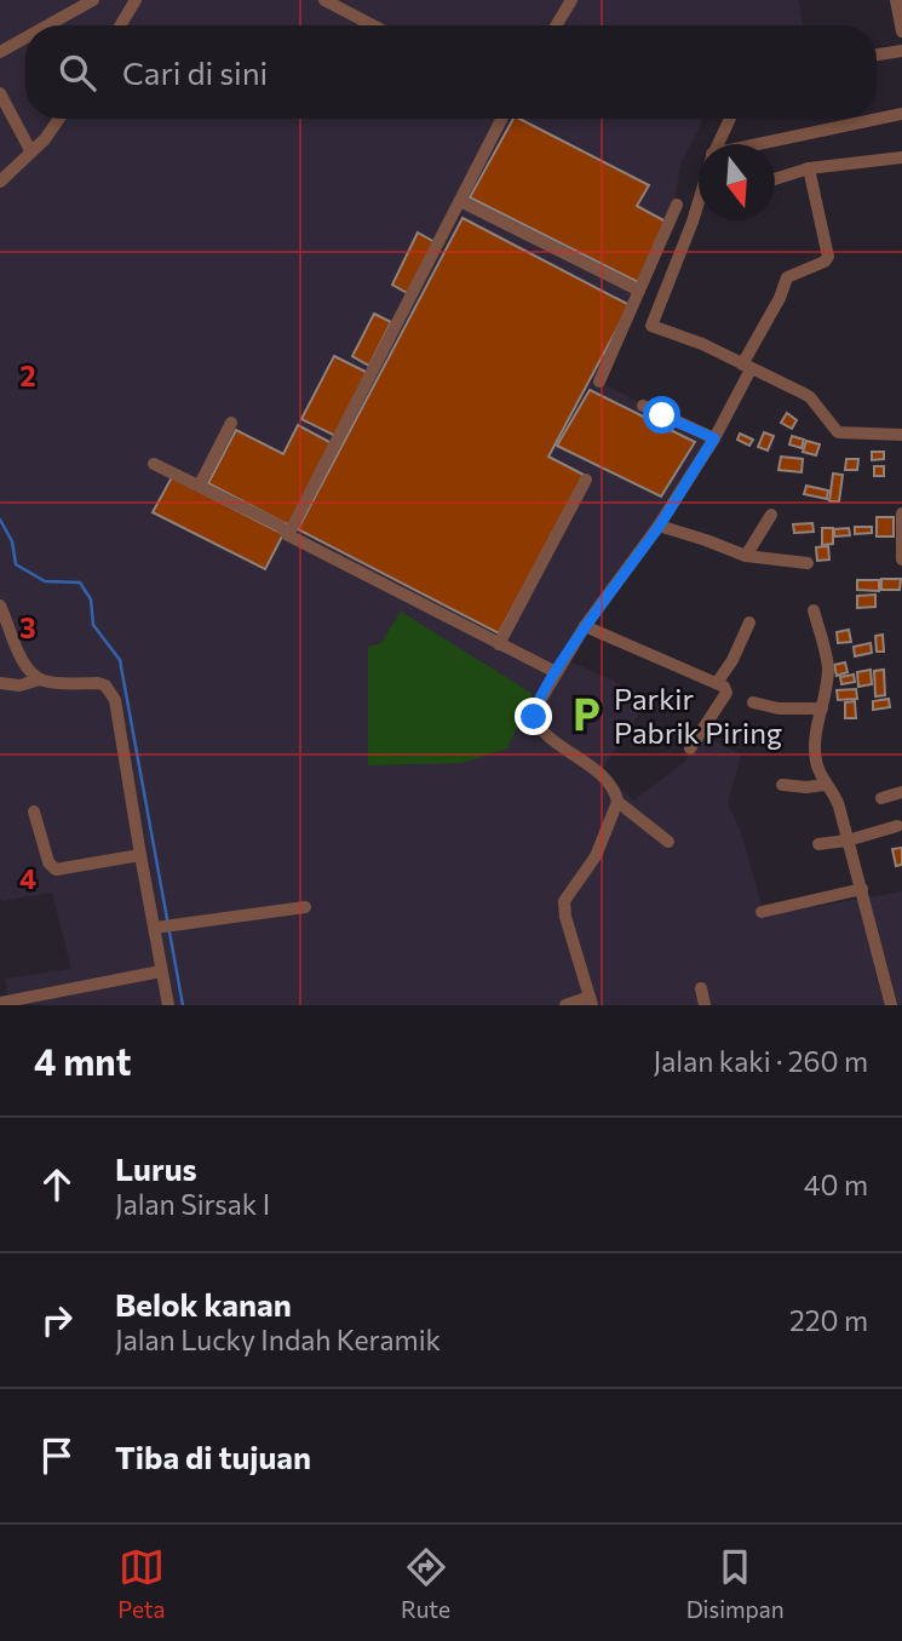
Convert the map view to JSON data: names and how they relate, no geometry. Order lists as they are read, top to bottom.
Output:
{
  "places": {
    "parking": ["Parkir Pabrik Piring"]
  },
  "north": "bottom",
  "page": {
    "search": "Cari di sini",
    "heading": ["4 mnt", "Jalan kaki · 260 m"],
    "list": [
      ["Lurus", "Jalan Sirsak I", "40 m"],
      ["Belok kanan", "Jalan Lucky Indah Keramik", "220 m"],
      "Tiba di tujuan"
    ],
    "nav": ["Peta", "Rute", "Disimpan"]
  },
  "grid": {
    "rows": ["2", "3", "4"]
  }
}
